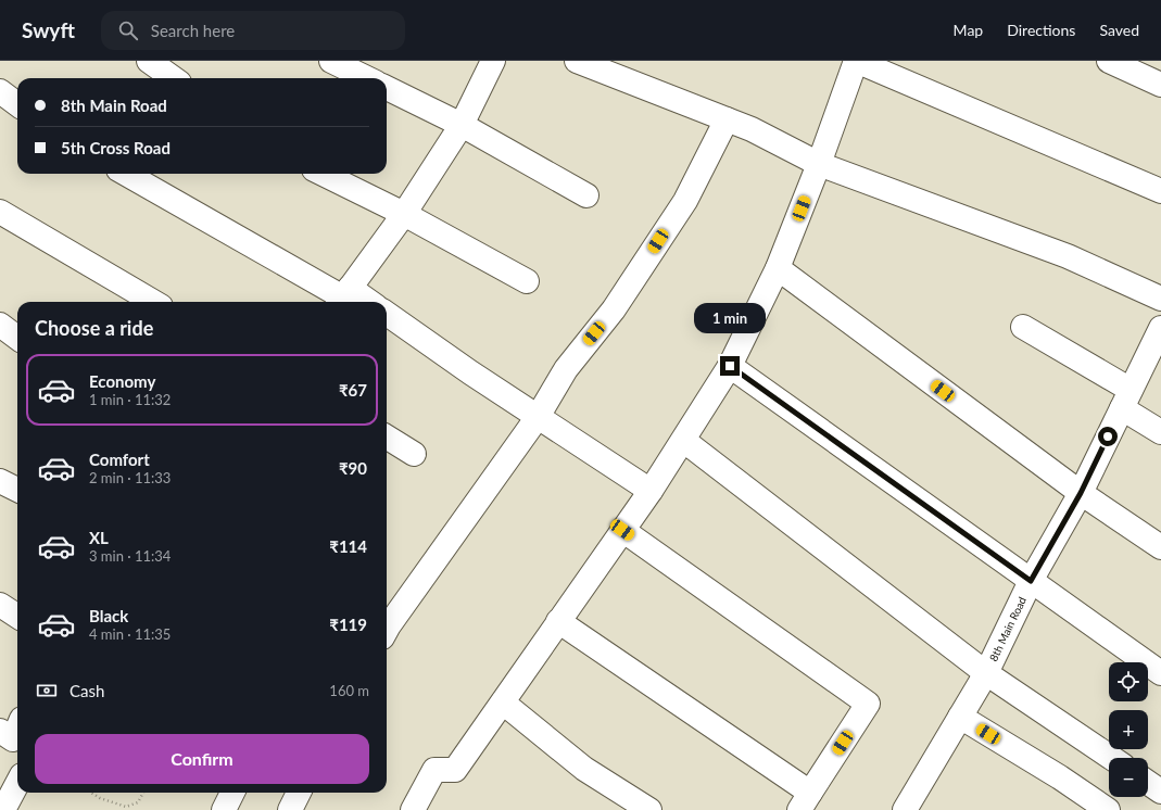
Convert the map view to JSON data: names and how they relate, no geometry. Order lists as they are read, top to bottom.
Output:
{
  "streets": {
    "street": ["8th Main Road"]
  },
  "page": {
    "header": "Swyft",
    "search": "Search here",
    "nav": ["Map", "Directions", "Saved"],
    "banner": ["8th Main Road", "5th Cross Road"],
    "heading": "Choose a ride",
    "bubble": "1 min",
    "list": [
      {
        "name": "Economy",
        "note": "1 min · 11:32",
        "value": "₹67"
      },
      {
        "name": "Comfort",
        "note": "2 min · 11:33",
        "value": "₹90"
      },
      {
        "name": "XL",
        "note": "3 min · 11:34",
        "value": "₹114"
      },
      {
        "name": "Black",
        "note": "4 min · 11:35",
        "value": "₹119"
      }
    ],
    "map_buttons": ["+", "−"],
    "pay": ["Cash", "160 m"],
    "buttons": "Confirm"
  }
}
